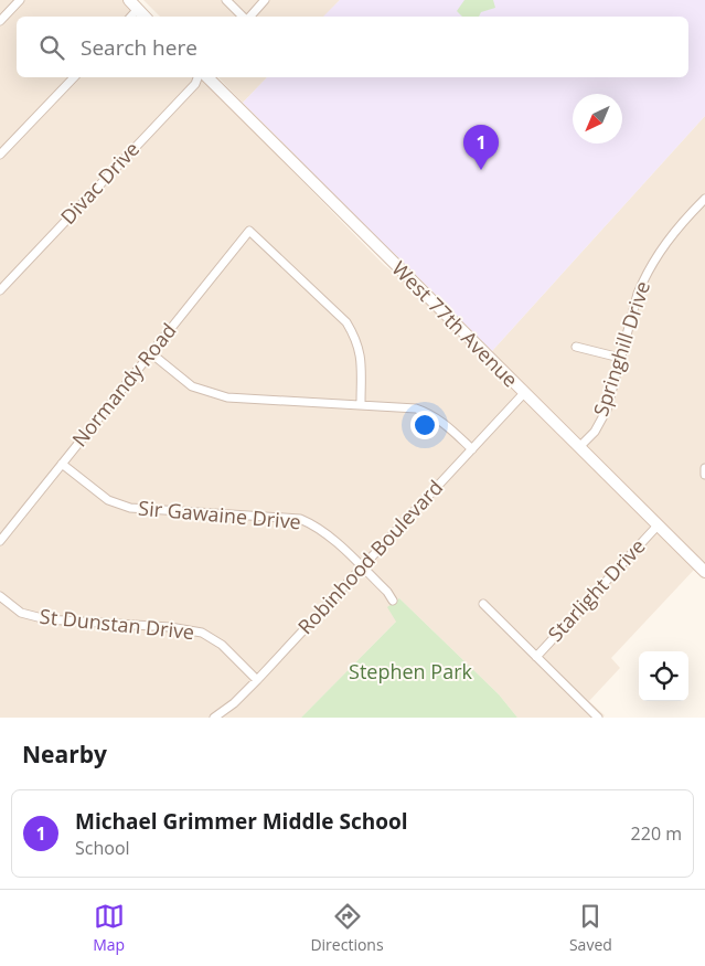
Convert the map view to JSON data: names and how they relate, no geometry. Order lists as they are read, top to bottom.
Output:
{
  "streets": {
    "street": [
      "Divac Drive",
      "West 77th Avenue",
      "Springhill Drive",
      "Normandy Road",
      "Sir Gawaine Drive",
      "Robinhood Boulevard",
      "Starlight Drive",
      "St Dunstan Drive"
    ]
  },
  "crossings": [
    ["West 77th Avenue", "Springhill Drive"],
    ["West 77th Avenue", "Robinhood Boulevard"],
    ["West 77th Avenue", "Starlight Drive"],
    ["Normandy Road", "Sir Gawaine Drive"],
    ["Sir Gawaine Drive", "Robinhood Boulevard"],
    ["Robinhood Boulevard", "St Dunstan Drive"]
  ],
  "parks": ["Stephen Park"],
  "north": "bottom left",
  "page": {
    "search": "Search here",
    "pins": "1",
    "heading": "Nearby",
    "list": [
      {
        "mark": "1",
        "name": "Michael Grimmer Middle School",
        "note": "School",
        "value": "220 m"
      }
    ],
    "nav": ["Map", "Directions", "Saved"]
  }
}
